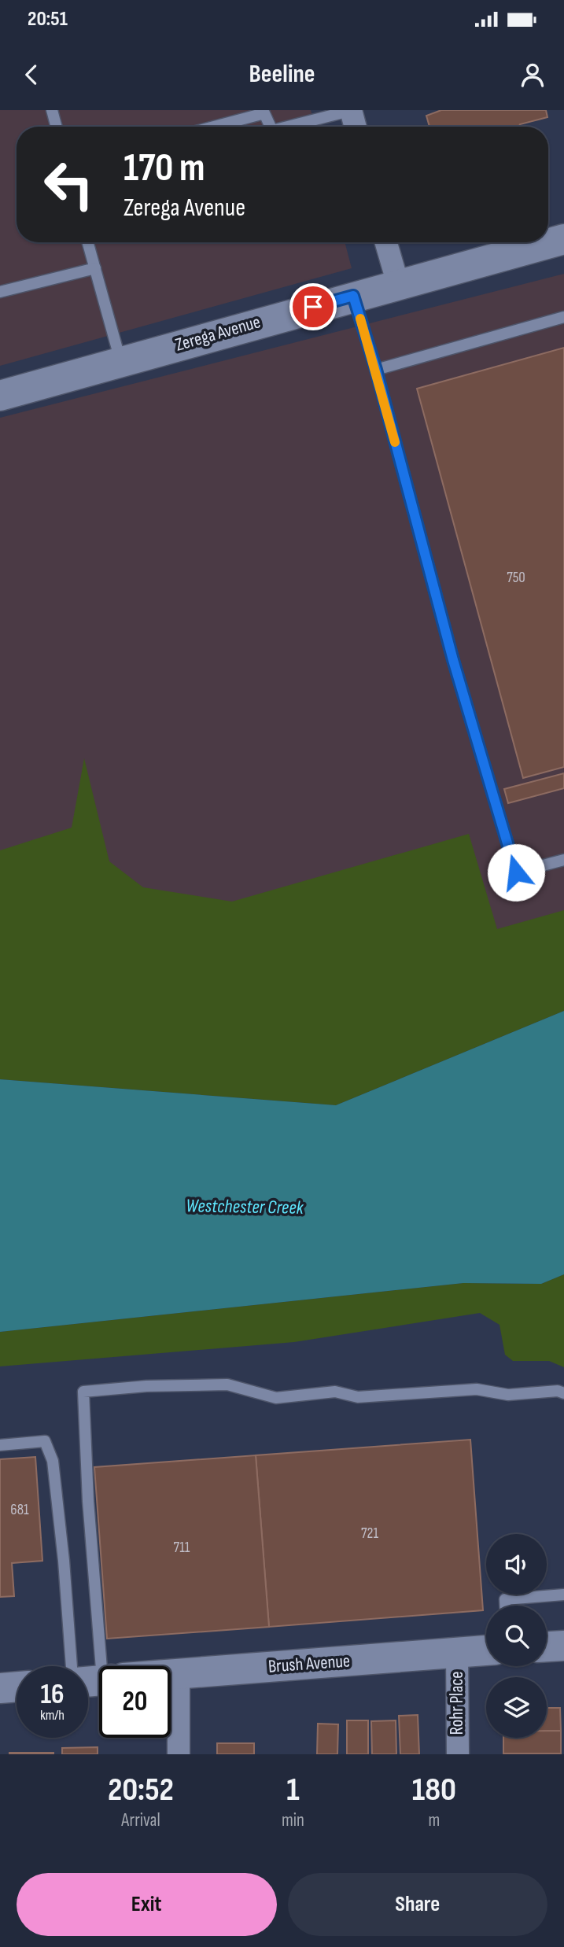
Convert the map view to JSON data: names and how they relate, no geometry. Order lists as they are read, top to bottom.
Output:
{
  "streets": {
    "main road": ["Zerega Avenue", "Brush Avenue"],
    "street": ["Rohr Place"]
  },
  "crossings": [
    ["Brush Avenue", "Rohr Place"]
  ],
  "water": ["Westchester Creek"],
  "house_numbers": [
    "750",
    "681",
    "721",
    "711"
  ],
  "page": {
    "status": "20:51",
    "header": "Beeline",
    "turn": ["170 m", "Zerega Avenue"],
    "speed": "16 km/h",
    "limit": "20",
    "eta": [
      "20:52",
      "Arrival",
      "1",
      "min",
      "180",
      "m"
    ],
    "buttons": ["Exit", "Share"]
  }
}
